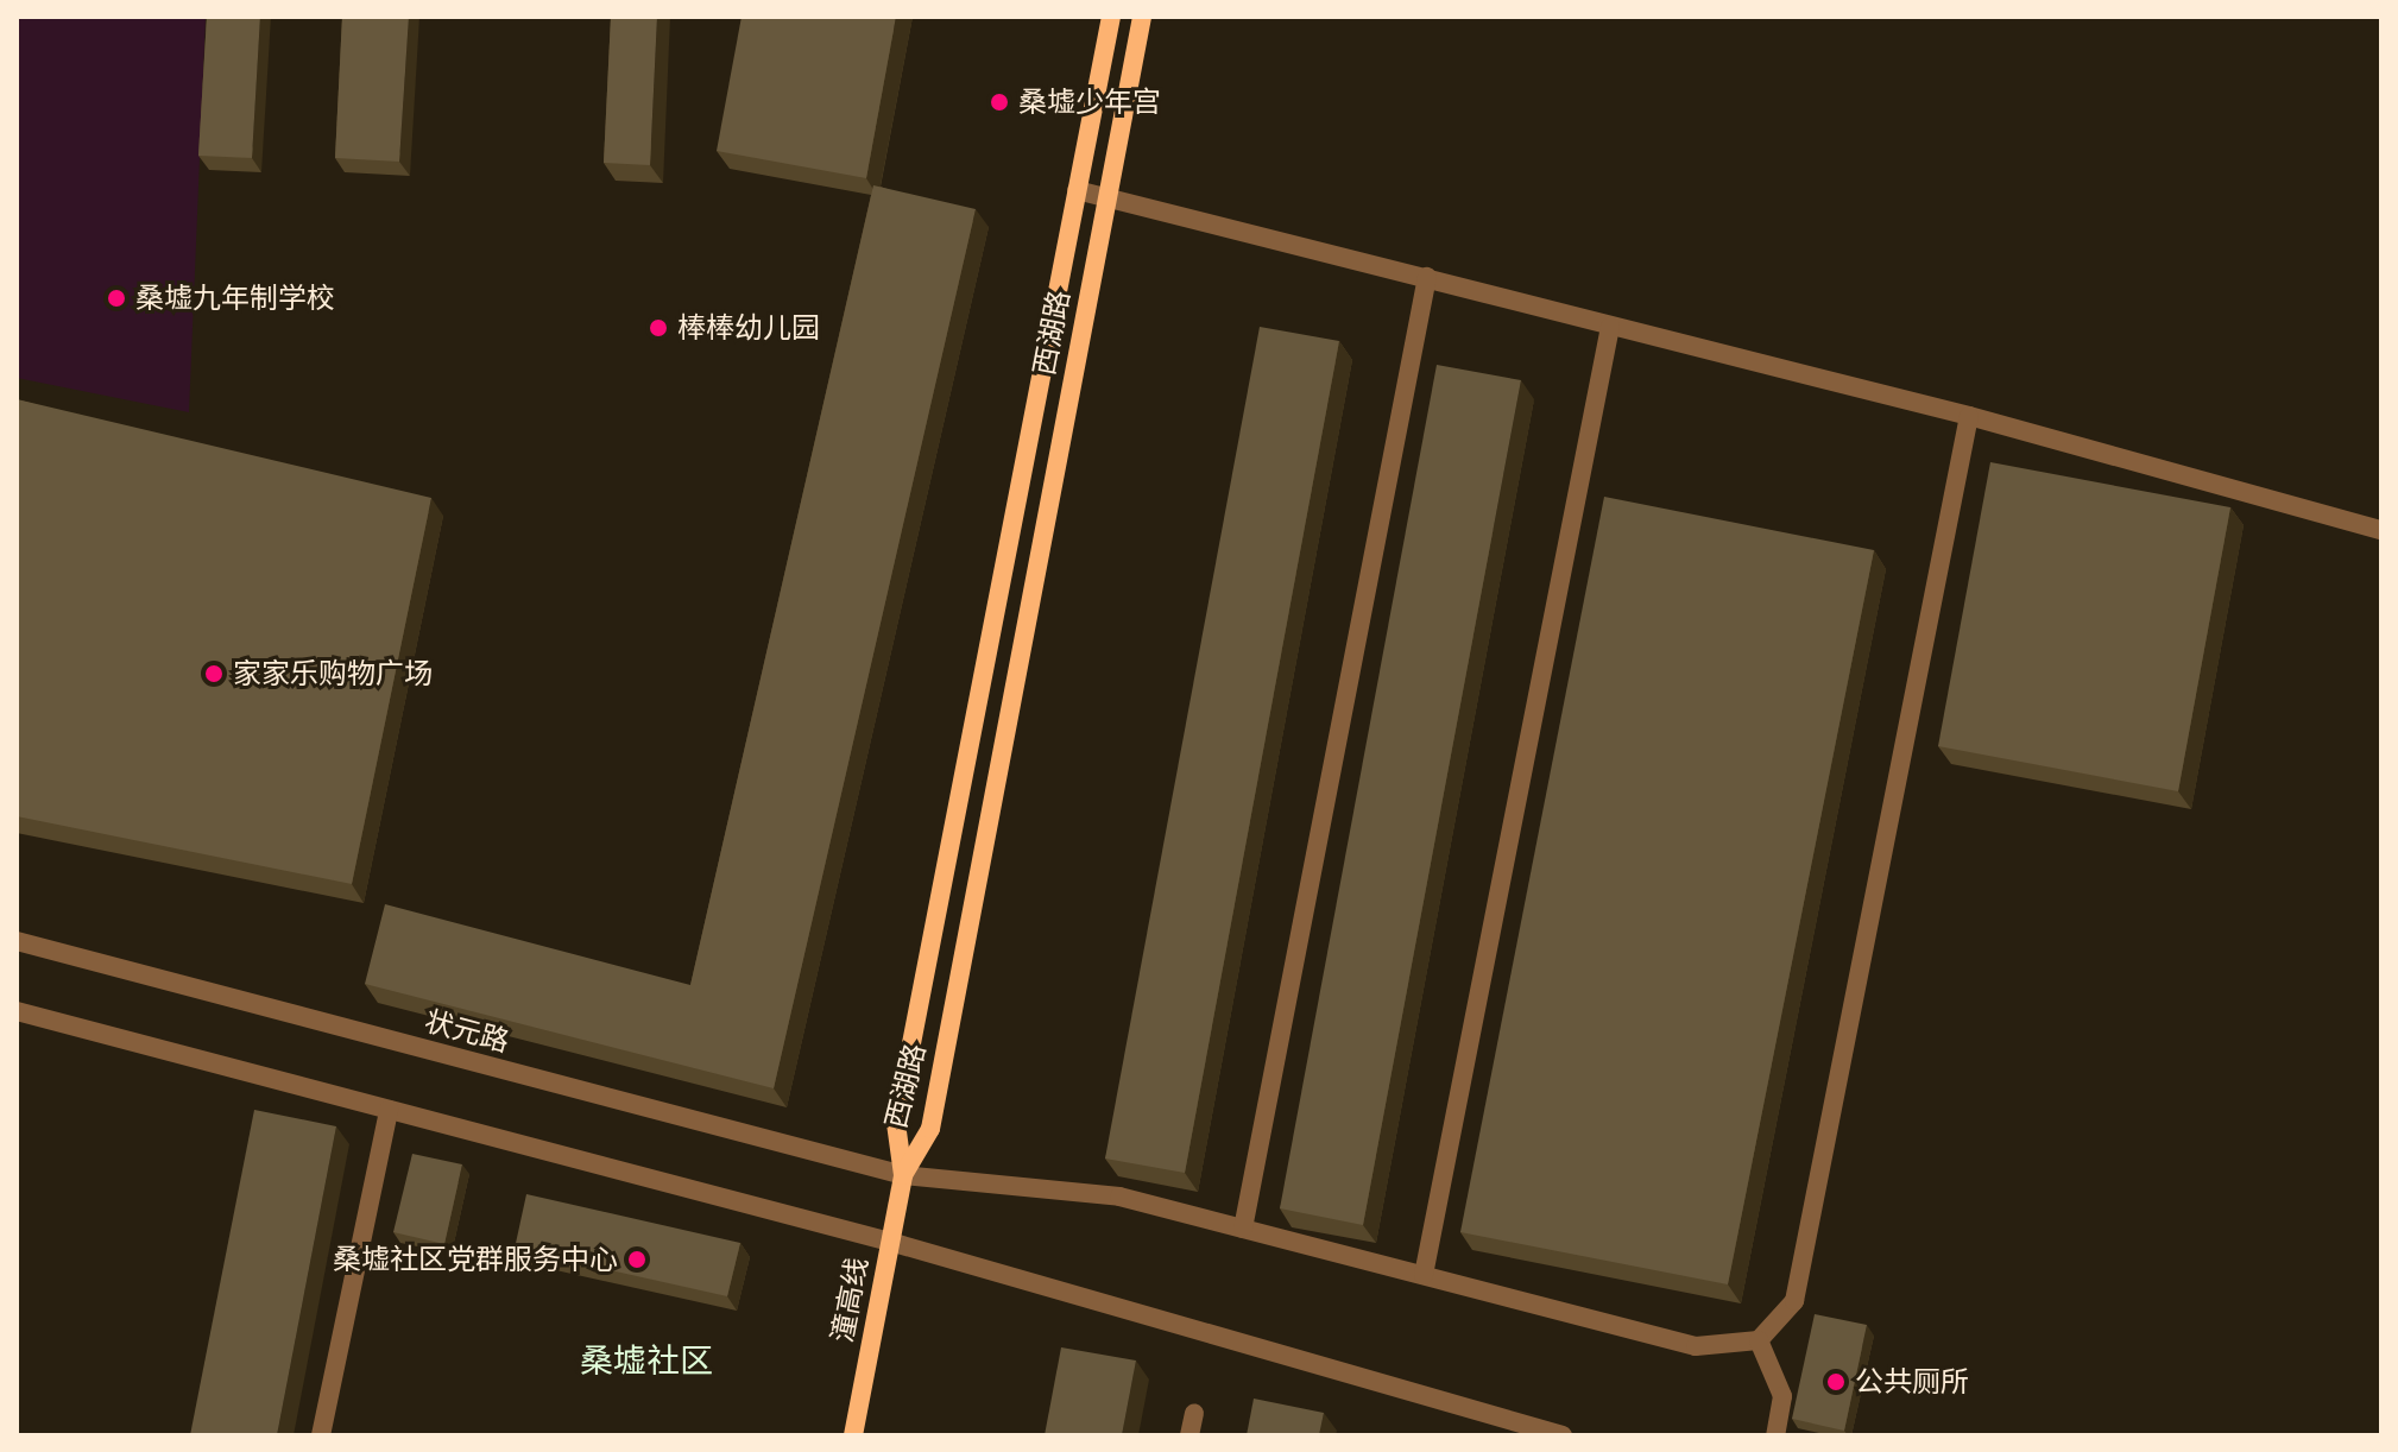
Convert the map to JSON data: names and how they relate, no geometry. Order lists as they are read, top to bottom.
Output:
{
  "streets": {
    "main road": ["西湖路", "潼高线"],
    "street": ["状元路"]
  },
  "crossings": [
    ["西湖路", "状元路"],
    ["西湖路", "潼高线"],
    ["状元路", "潼高线"]
  ],
  "districts": ["桑墟社区"],
  "places": [
    "桑墟少年宫",
    "桑墟九年制学校",
    "棒棒幼儿园",
    "家家乐购物广场",
    "桑墟社区党群服务中心",
    "公共厕所"
  ]
}
